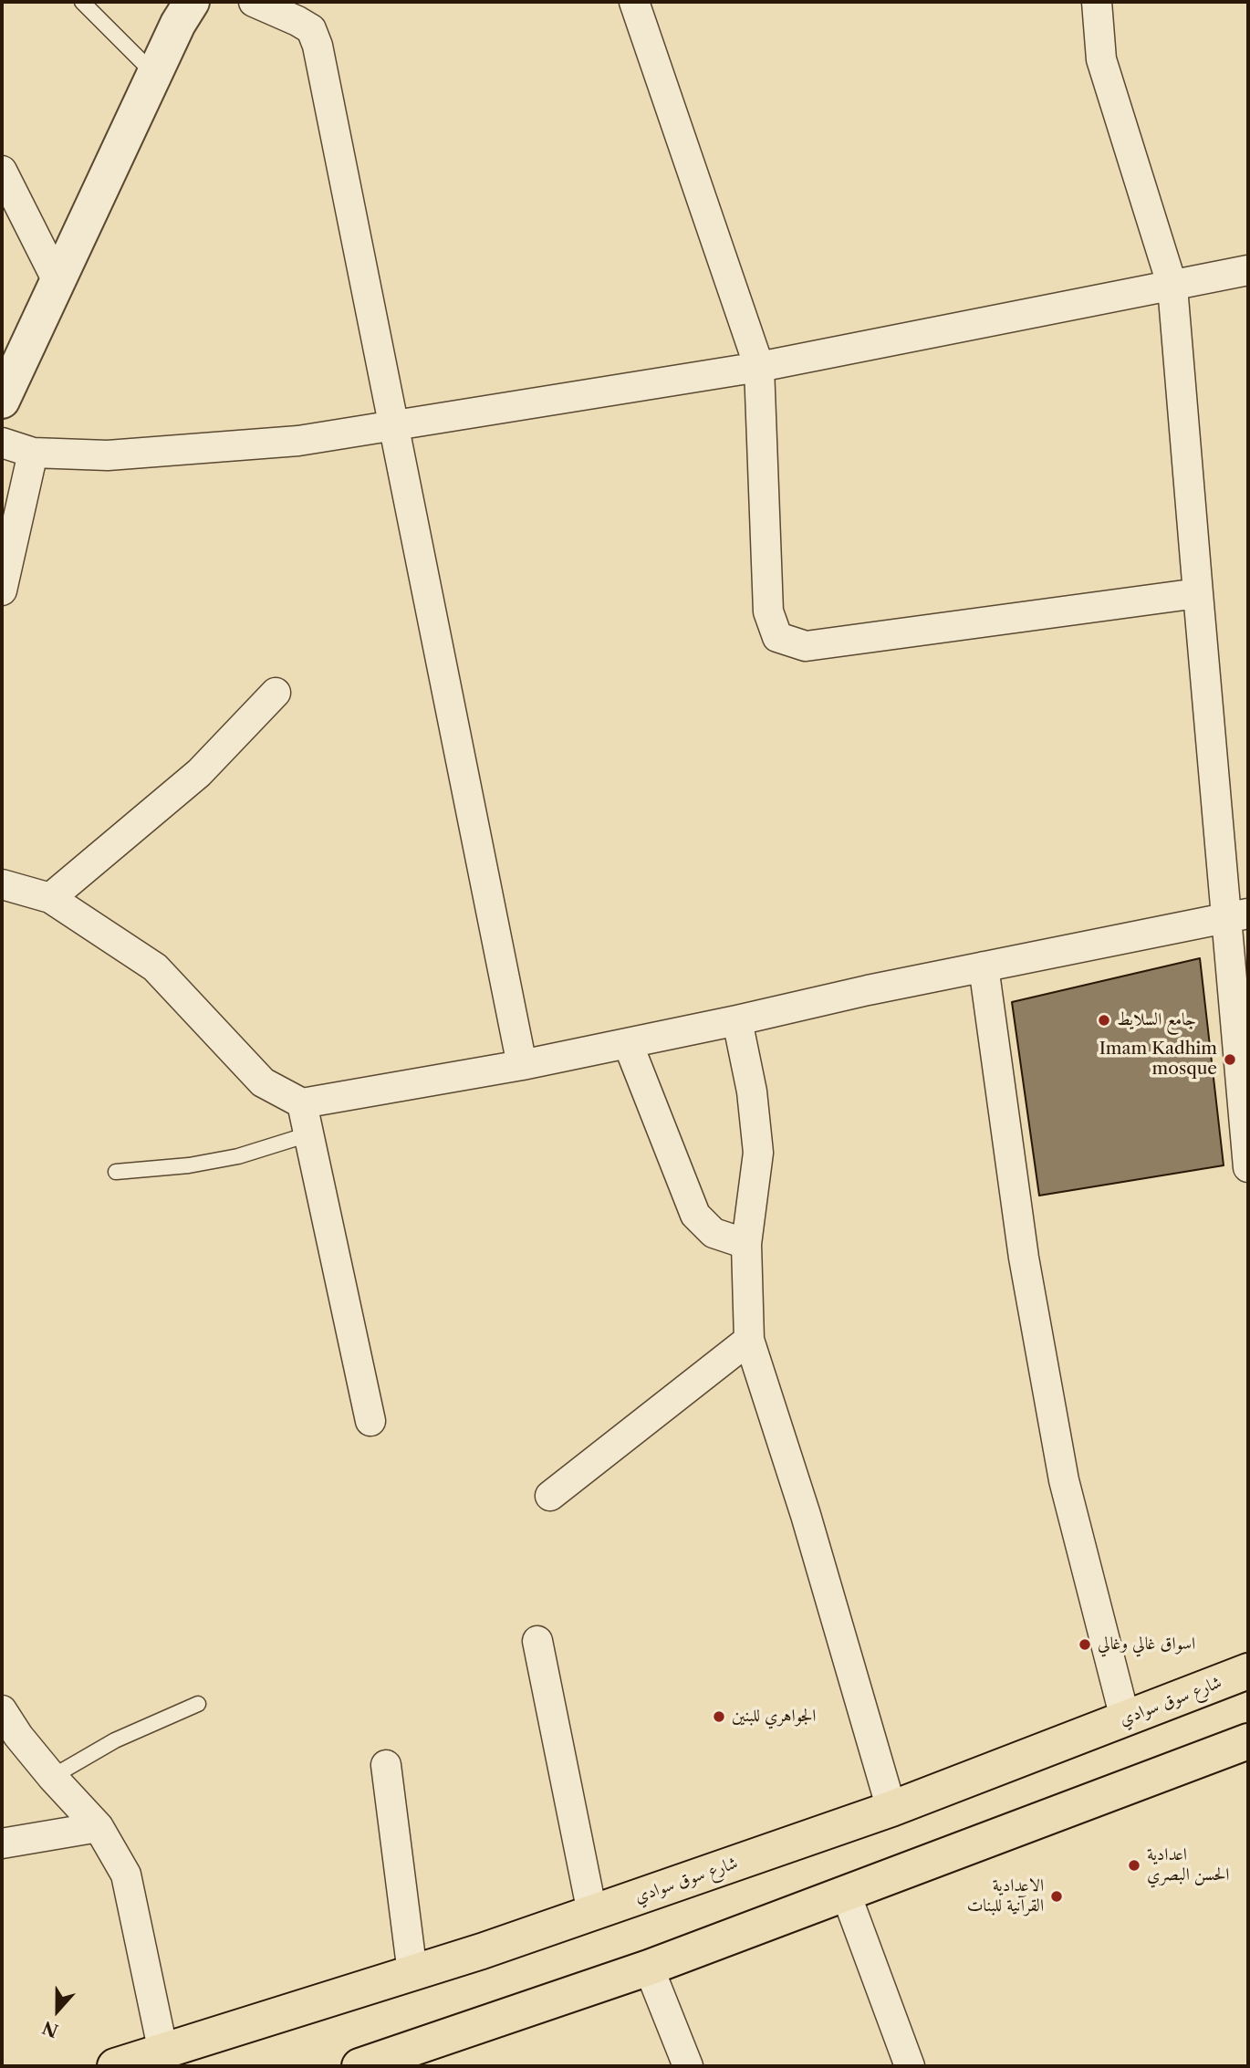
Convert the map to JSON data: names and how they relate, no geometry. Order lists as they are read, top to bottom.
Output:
{
  "streets": {
    "main road": ["شارع سوق سوادي"]
  },
  "places": [
    "جامع السلايط",
    "Imam Kadhim mosque",
    "اسواق غالي وغالي",
    "الجواهري للبنين",
    "اعدادية الحسن البصري",
    "الاعدادية القرآنية للبنات"
  ],
  "north": "bottom"
}
